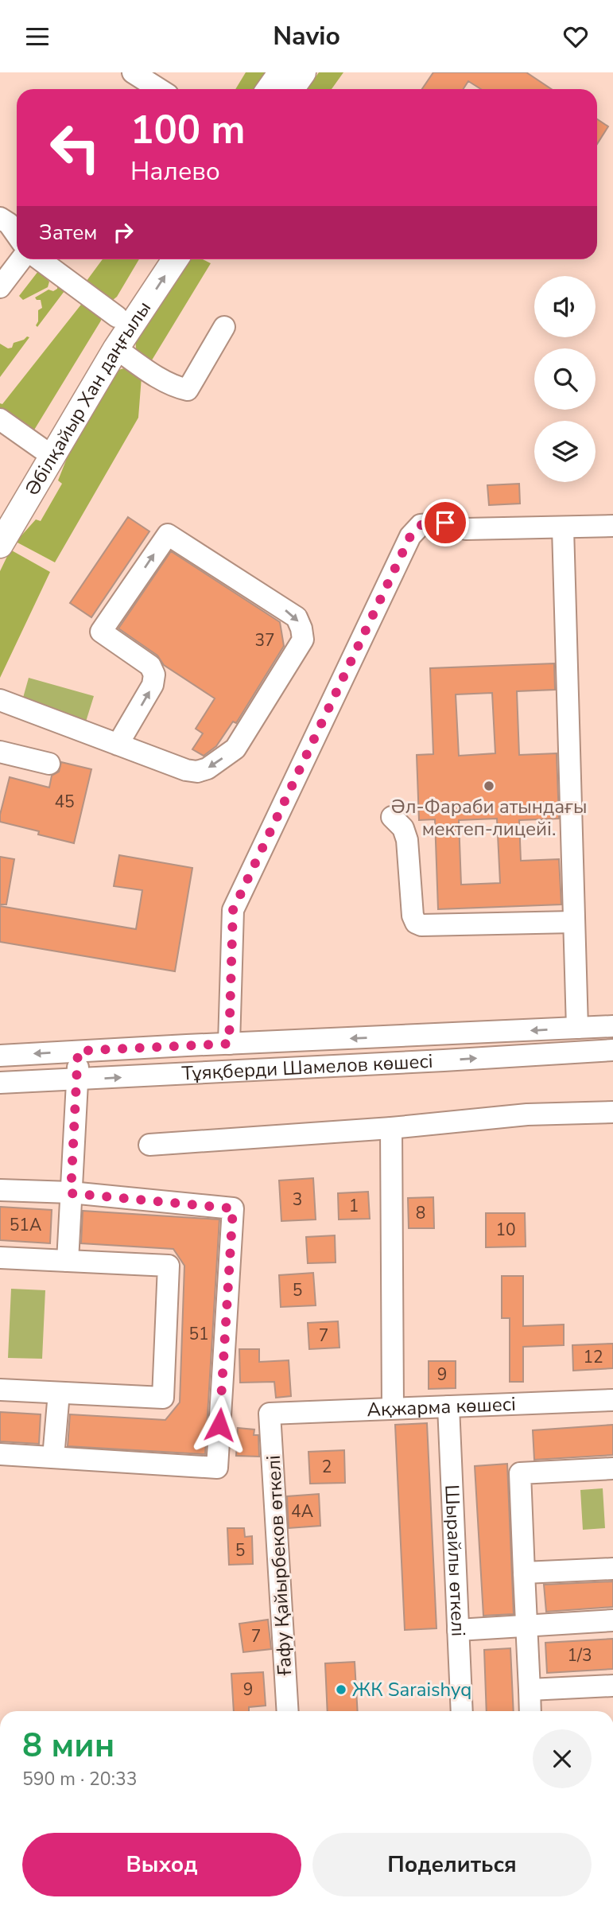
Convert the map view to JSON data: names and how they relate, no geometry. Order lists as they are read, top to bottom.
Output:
{
  "streets": {
    "main road": ["Әбілқайыр Хан даңғылы"],
    "street": [
      "Тұяқберди Шамелов көшесі",
      "Ақжарма көшесі",
      "Шырайлы өткелі",
      "Ғафу Қайырбеков өткелі"
    ]
  },
  "crossings": [
    ["Ақжарма көшесі", "Шырайлы өткелі"],
    ["Ақжарма көшесі", "Ғафу Қайырбеков өткелі"]
  ],
  "places": ["Әл-Фараби атындағы мектеп-лицейі.", "ЖК Saraishyq"],
  "house_numbers": [
    "37",
    "45",
    "3",
    "1",
    "8",
    "51А",
    "10",
    "5",
    "51",
    "7",
    "12",
    "9",
    "2",
    "4А",
    "5",
    "7",
    "1/3",
    "9"
  ],
  "page": {
    "header": "Navio",
    "turn": ["100 m", "Налево"],
    "then": "Затем",
    "heading": ["8 мин", "590 m · 20:33"],
    "buttons": ["Выход", "Поделиться"]
  }
}
